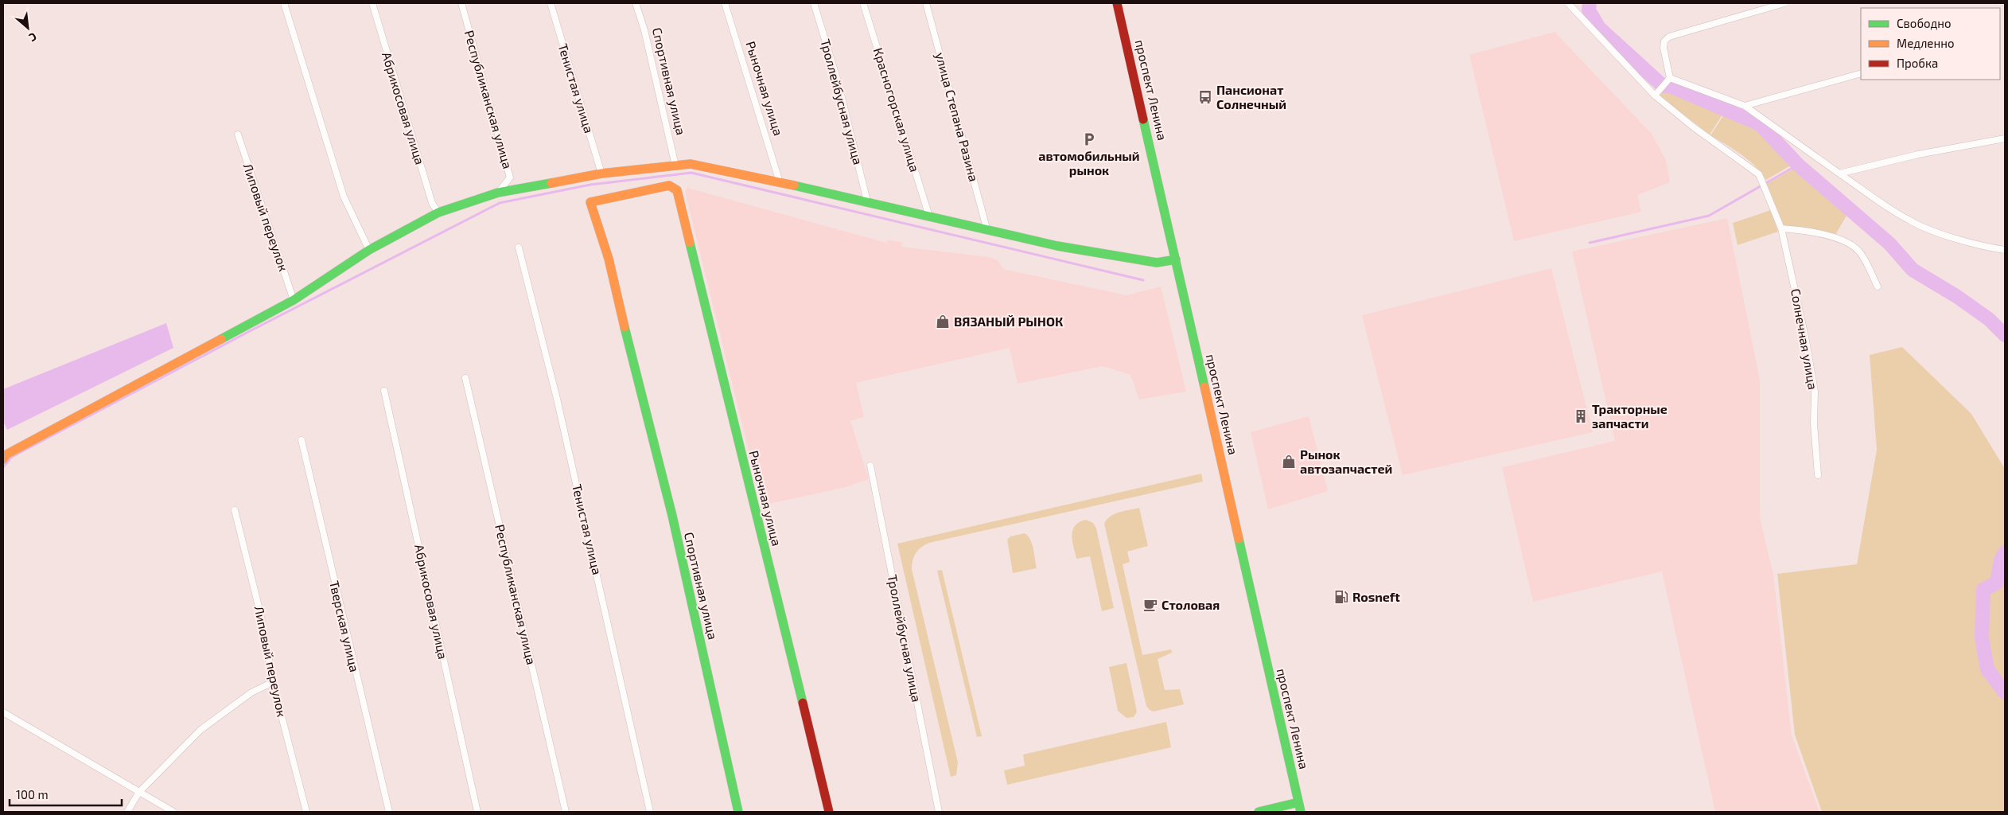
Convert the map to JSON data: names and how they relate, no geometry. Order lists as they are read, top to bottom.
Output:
{
  "streets": {
    "street": [
      "Спортивная улица",
      "Тенистая улица",
      "Рыночная улица",
      "проспект Ленина",
      "Республиканская улица",
      "Троллейбусная улица",
      "Абрикосовая улица",
      "Красногорская улица",
      "улица Степана Разина",
      "Липовый переулок",
      "Солнечная улица",
      "Тверская улица"
    ]
  },
  "crossings": [
    ["Спортивная улица", "Рыночная улица"]
  ],
  "places": {
    "bus stop": ["Пансионат Солнечный"],
    "parking": ["автомобильный рынок"],
    "shop": ["ВЯЗАНЫЙ РЫНОК", "Рынок автозапчастей"],
    "building": ["Тракторные запчасти"],
    "fuel station": ["Rosneft"],
    "cafe": ["Столовая"]
  },
  "legend": ["Свободно", "Медленно", "Пробка"],
  "scale_bar": "100 m",
  "north": "bottom right"
}
